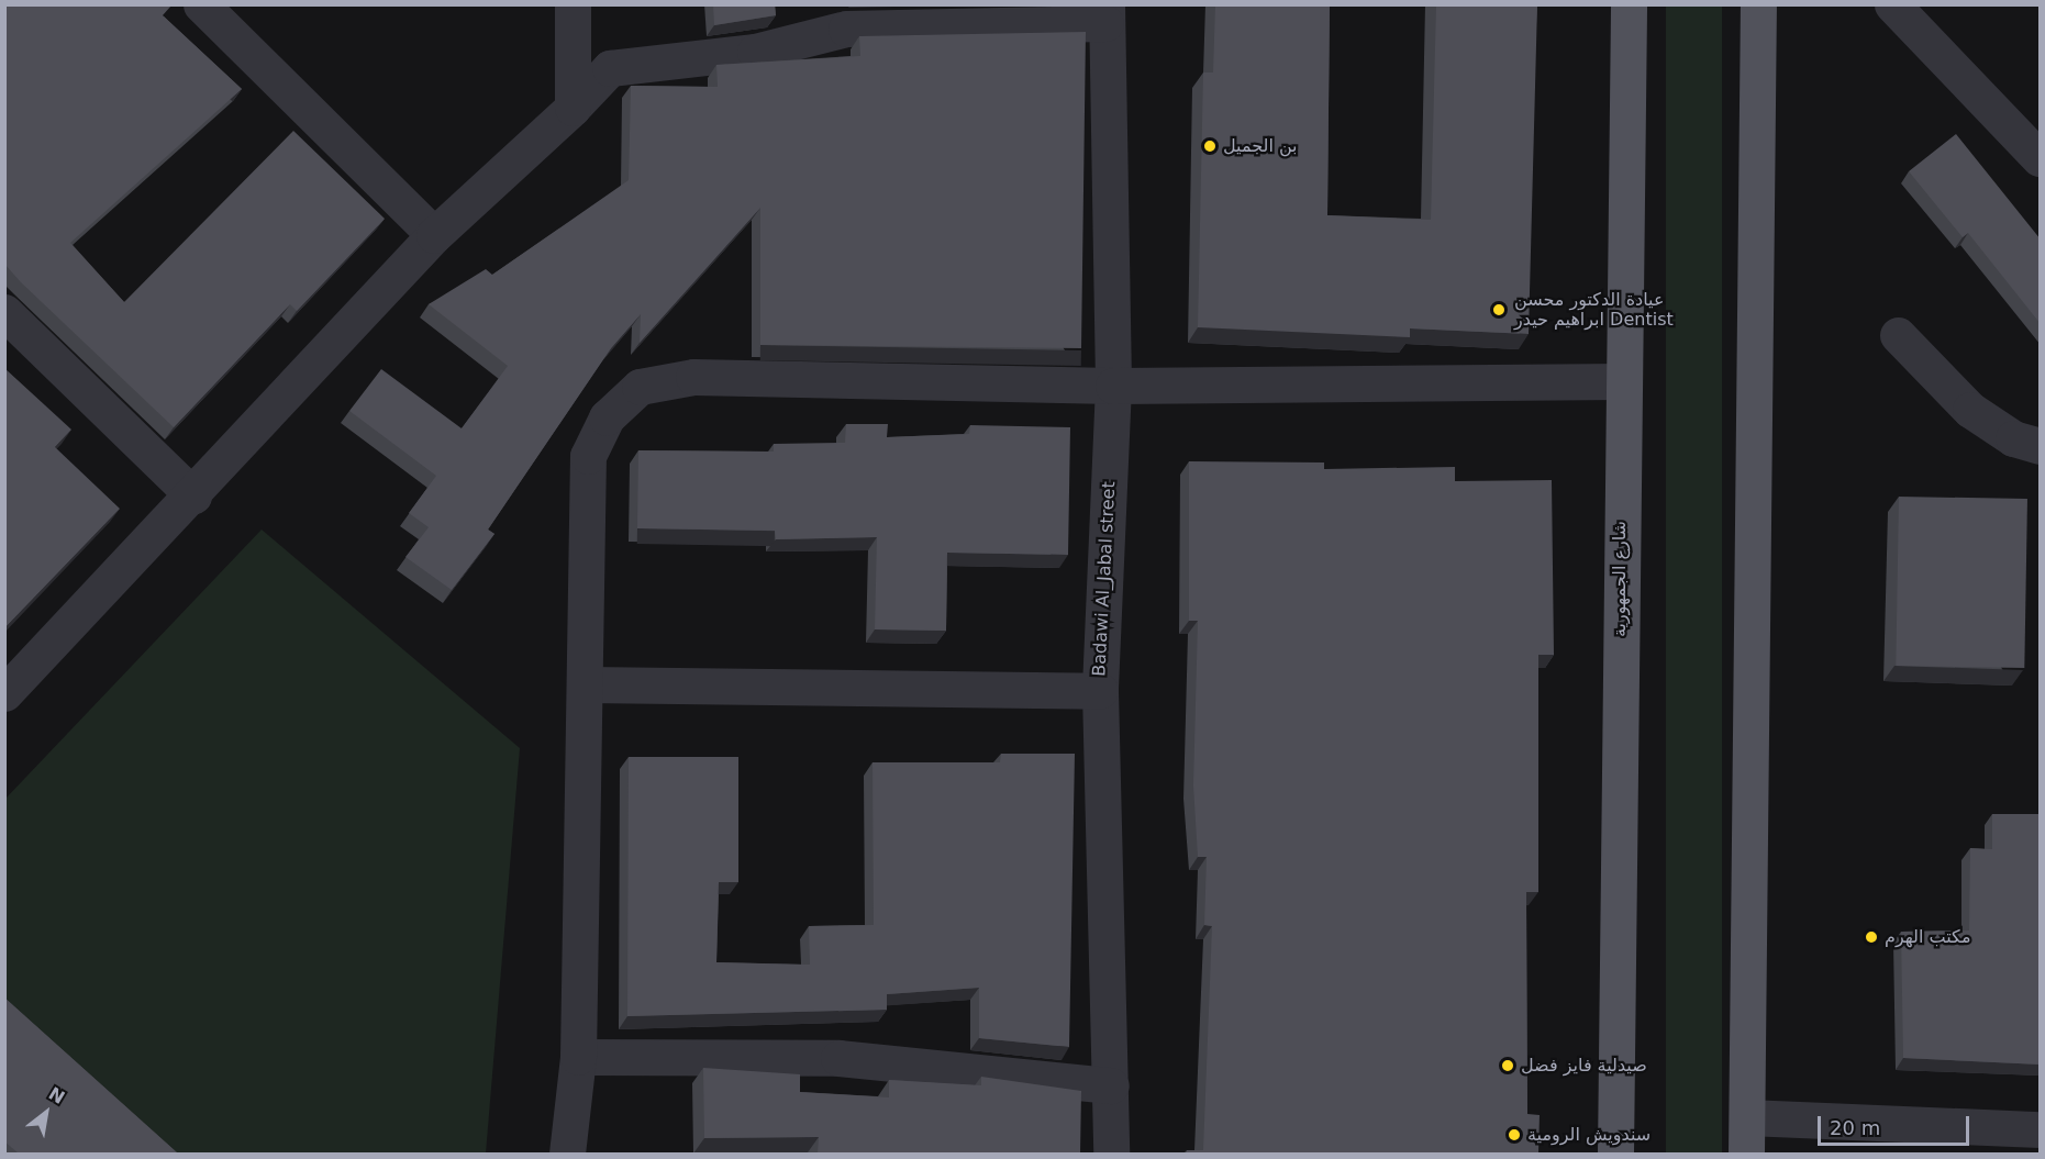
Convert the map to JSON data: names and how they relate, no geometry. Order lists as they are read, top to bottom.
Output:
{
  "streets": {
    "main road": ["شارع الجمهورية"],
    "street": ["Badawi Al_Jabal street"]
  },
  "places": [
    "بن الجميل",
    "عيادة الدكتور محسن ابراهيم حيدر Dentist",
    "مكتب الهرم",
    "صيدلية فايز فضل",
    "سندويش الرومية"
  ],
  "scale_bar": "20 m",
  "north": "top right"
}
